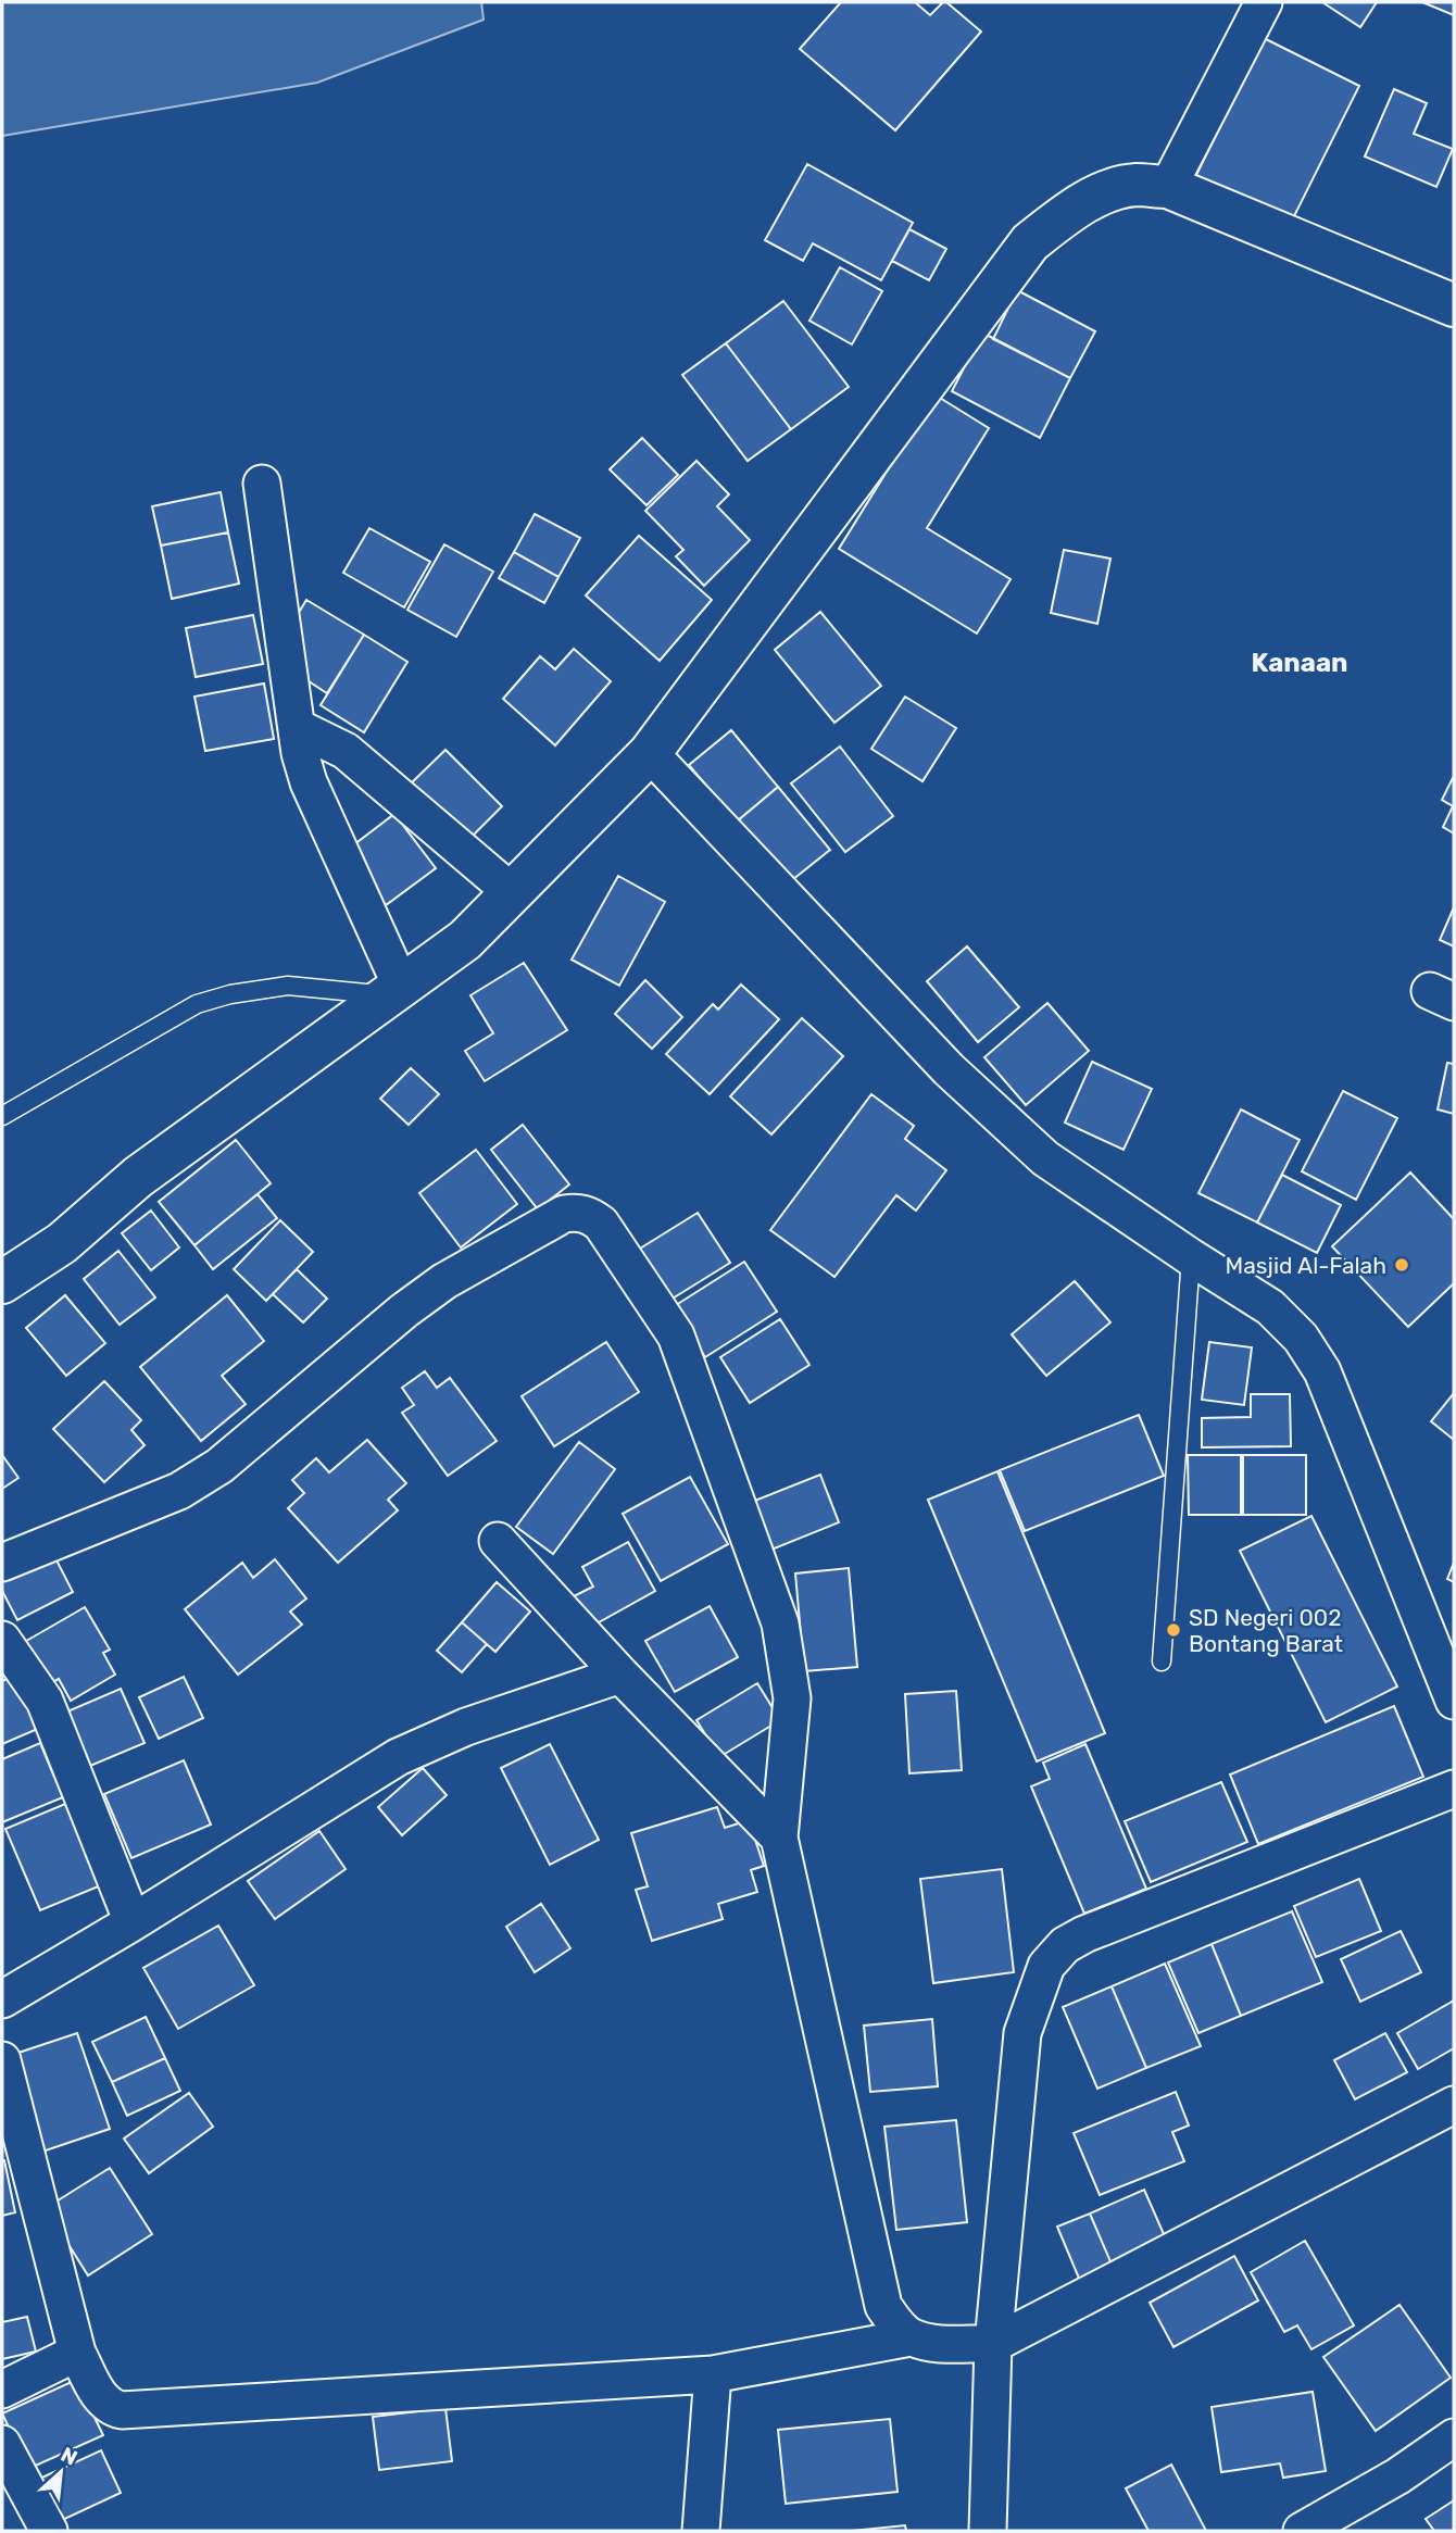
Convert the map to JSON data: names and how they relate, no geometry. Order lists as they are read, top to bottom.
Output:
{
  "districts": ["Kanaan"],
  "places": ["Masjid Al-Falah", "SD Negeri 002 Bontang Barat"],
  "north": "top right"
}
